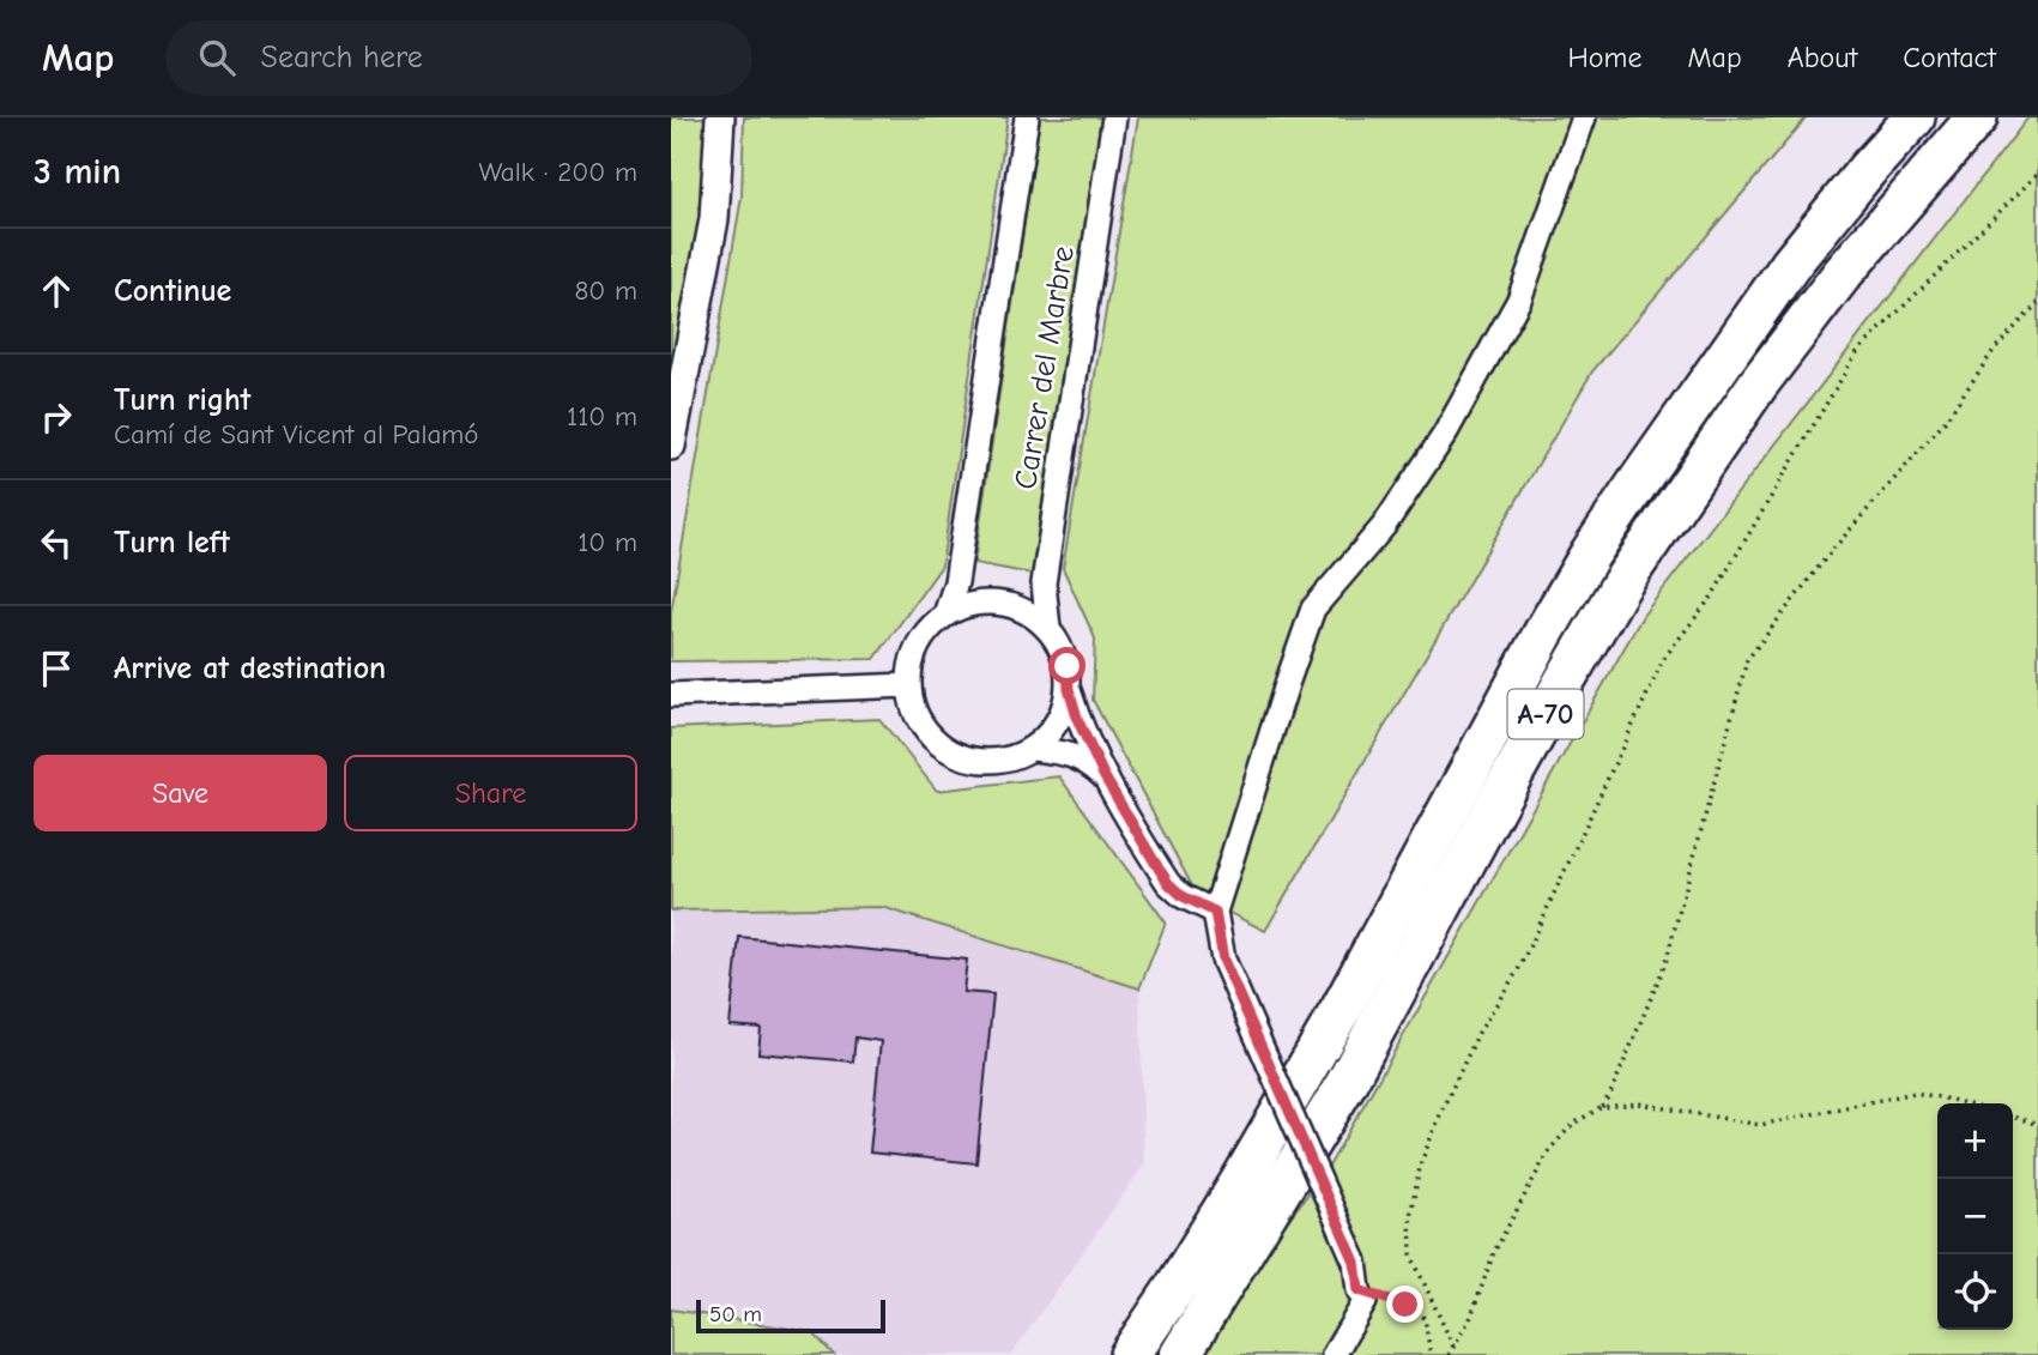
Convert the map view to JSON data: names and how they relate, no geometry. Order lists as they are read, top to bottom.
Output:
{
  "streets": {
    "highway": ["A-70"],
    "street": ["Carrer del Marbre"]
  },
  "scale_bar": "50 m",
  "page": {
    "header": "Map",
    "search": "Search here",
    "nav": [
      "Home",
      "Map",
      "About",
      "Contact"
    ],
    "heading": ["3 min", "Walk · 200 m"],
    "list": [
      ["Continue", "80 m"],
      ["Turn right", "Camí de Sant Vicent al Palamó", "110 m"],
      ["Turn left", "10 m"],
      "Arrive at destination"
    ],
    "buttons": ["Save", "Share"],
    "map_buttons": ["+", "−"],
    "scale": "50 m"
  }
}
